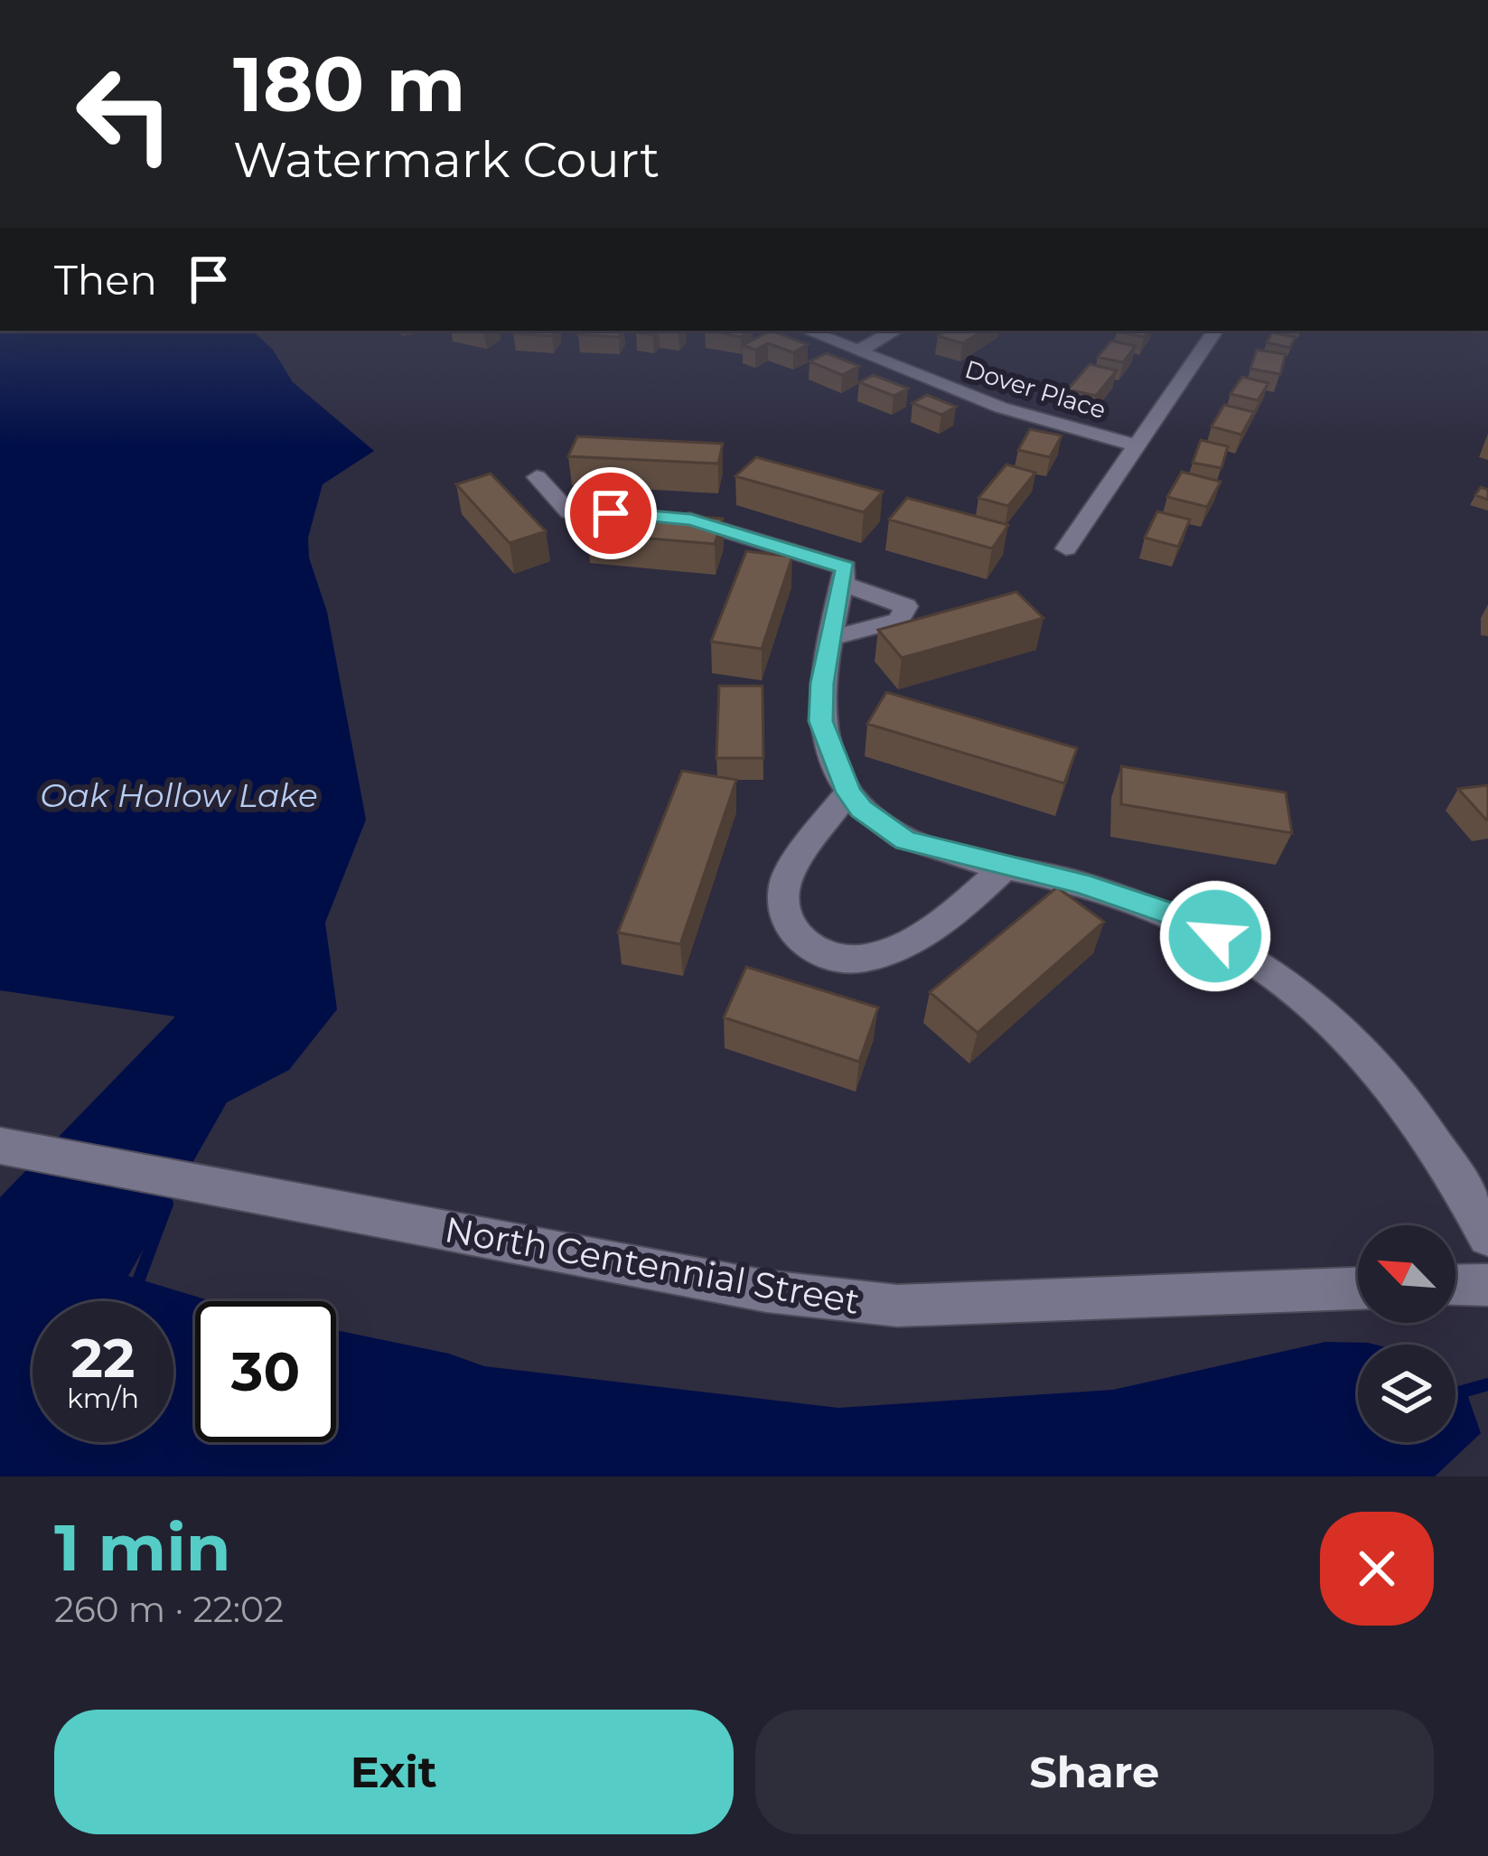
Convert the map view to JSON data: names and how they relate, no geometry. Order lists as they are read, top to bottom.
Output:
{
  "streets": {
    "street": ["Dover Place", "North Centennial Street"]
  },
  "water": ["Oak Hollow Lake"],
  "north": "top left",
  "page": {
    "turn": ["180 m", "Watermark Court"],
    "then": "Then",
    "speed": "22 km/h",
    "limit": "30",
    "heading": ["1 min", "260 m · 22:02"],
    "buttons": ["Exit", "Share"]
  }
}
